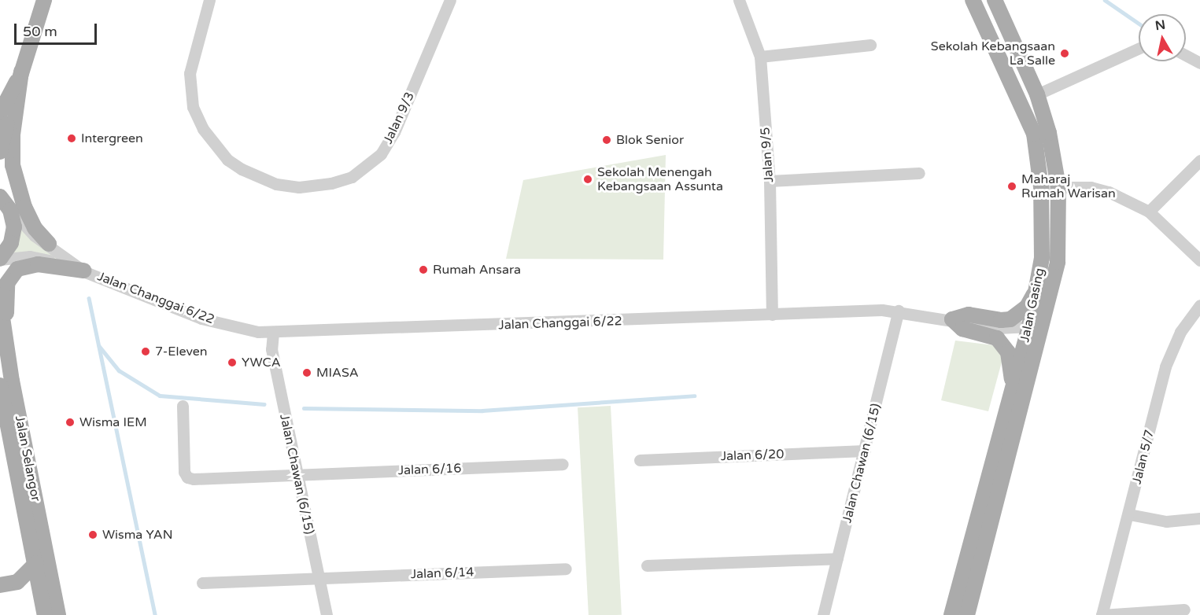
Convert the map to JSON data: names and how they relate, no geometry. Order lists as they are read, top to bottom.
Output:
{
  "streets": {
    "main road": ["Jalan Gasing", "Jalan Selangor"],
    "street": [
      "Jalan 9/3",
      "Jalan 9/5",
      "Jalan Changgai 6/22",
      "Jalan 6/20",
      "Jalan 5/7",
      "Jalan Chawan (6/15)",
      "Jalan 6/16",
      "Jalan 6/14"
    ]
  },
  "crossings": [
    ["Jalan 9/5", "Jalan Changgai 6/22"],
    ["Jalan Changgai 6/22", "Jalan Gasing"],
    ["Jalan Changgai 6/22", "Jalan Chawan (6/15)"],
    ["Jalan 6/20", "Jalan Chawan (6/15)"],
    ["Jalan Chawan (6/15)", "Jalan 6/16"],
    ["Jalan Chawan (6/15)", "Jalan 6/14"]
  ],
  "places": [
    "Sekolah Kebangsaan La Salle",
    "Intergreen",
    "Blok Senior",
    "Sekolah Menengah Kebangsaan Assunta",
    "Maharaj Rumah Warisan",
    "Rumah Ansara",
    "7-Eleven",
    "YWCA",
    "MIASA",
    "Wisma IEM",
    "Wisma YAN"
  ],
  "scale_bar": "50 m",
  "north": "top"
}
